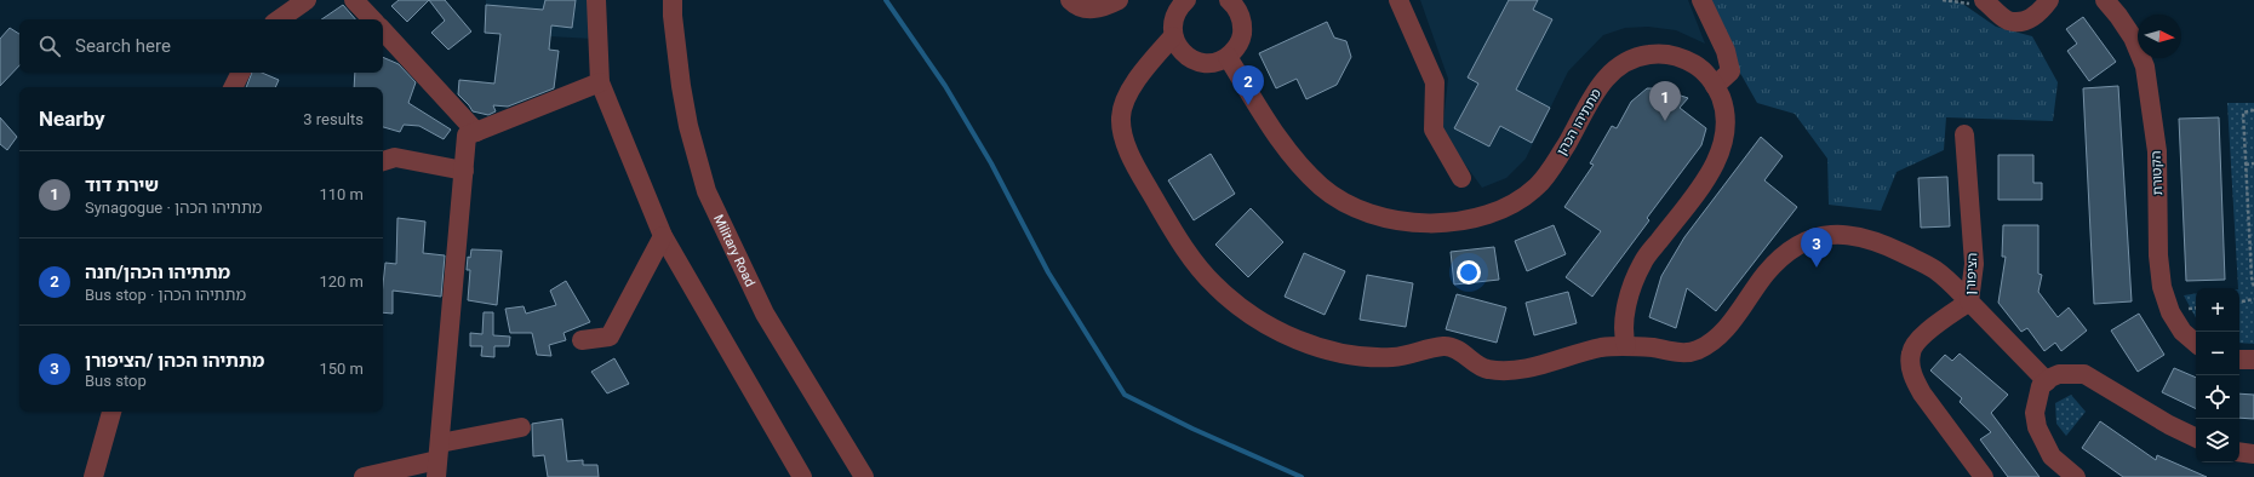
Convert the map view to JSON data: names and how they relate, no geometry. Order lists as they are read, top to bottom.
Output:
{
  "streets": {
    "street": [
      "מתתיהו הכהן",
      "הקטורת",
      "Military Road",
      "הציפורן"
    ]
  },
  "north": "right",
  "page": {
    "search": "Search here",
    "pins": ["2", "1", "3"],
    "heading": ["Nearby", "3 results"],
    "list": [
      {
        "mark": "1",
        "name": "שירת דוד",
        "note": "Synagogue · מתתיהו הכהן",
        "value": "110 m"
      },
      {
        "mark": "2",
        "name": "מתתיהו הכהן/חנה",
        "note": "Bus stop · מתתיהו הכהן",
        "value": "120 m"
      },
      {
        "mark": "3",
        "name": "מתתיהו הכהן /הציפורן",
        "note": "Bus stop",
        "value": "150 m"
      }
    ],
    "map_buttons": ["+", "−"]
  }
}
